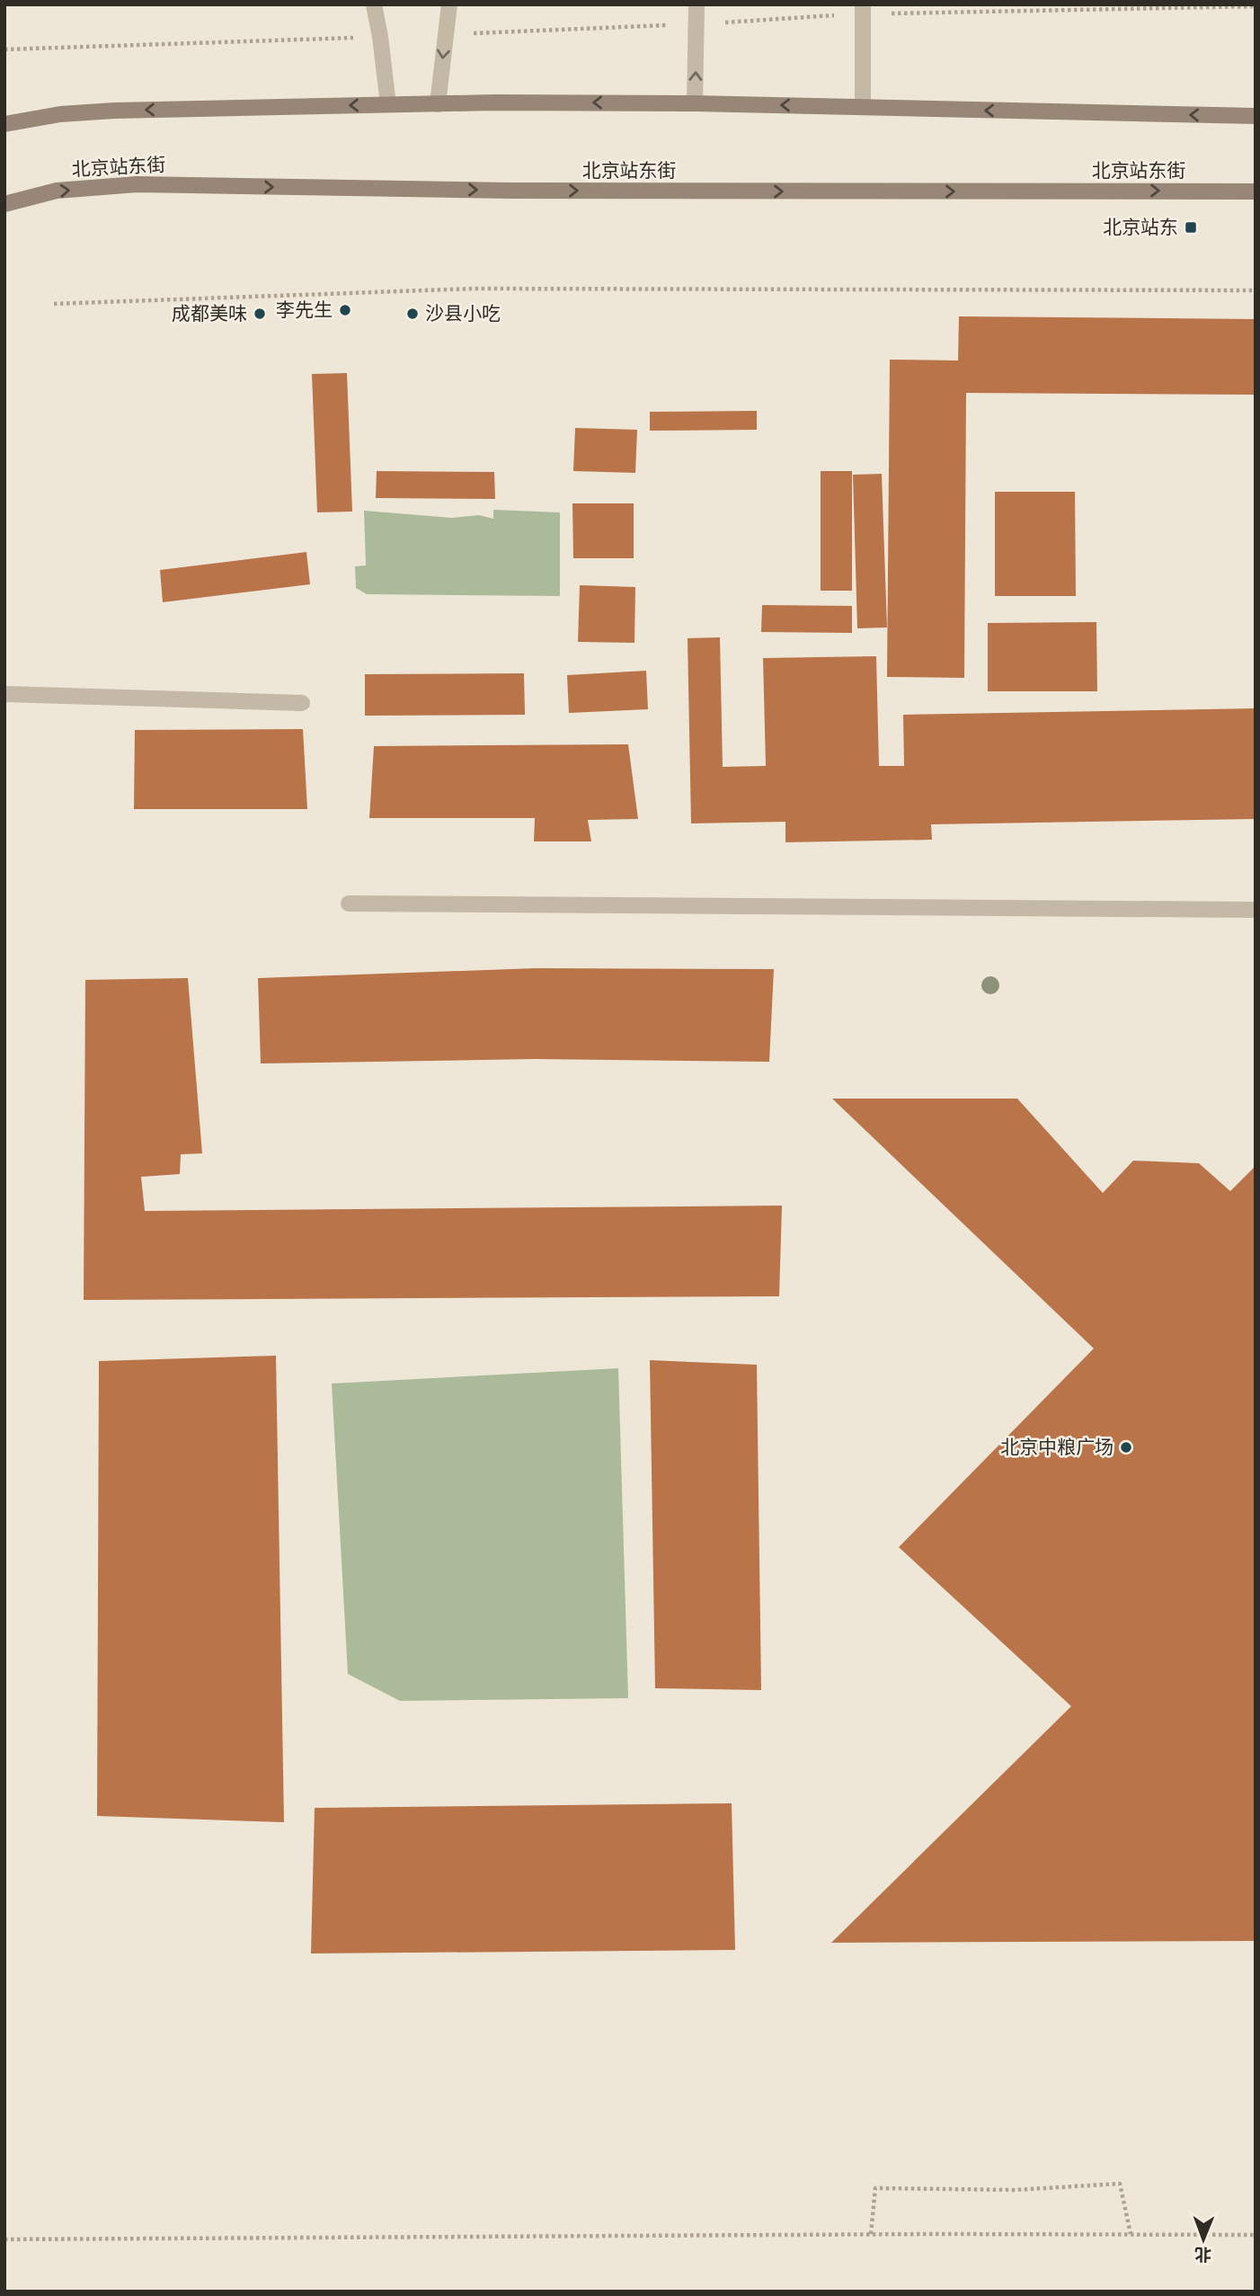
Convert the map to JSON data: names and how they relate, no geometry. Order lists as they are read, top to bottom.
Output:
{
  "streets": {
    "main road": ["北京站东街"]
  },
  "places": {
    "transit": ["北京站东"],
    "other": [
      "李先生",
      "成都美味",
      "沙县小吃",
      "北京中粮广场"
    ]
  },
  "north": "bottom"
}
